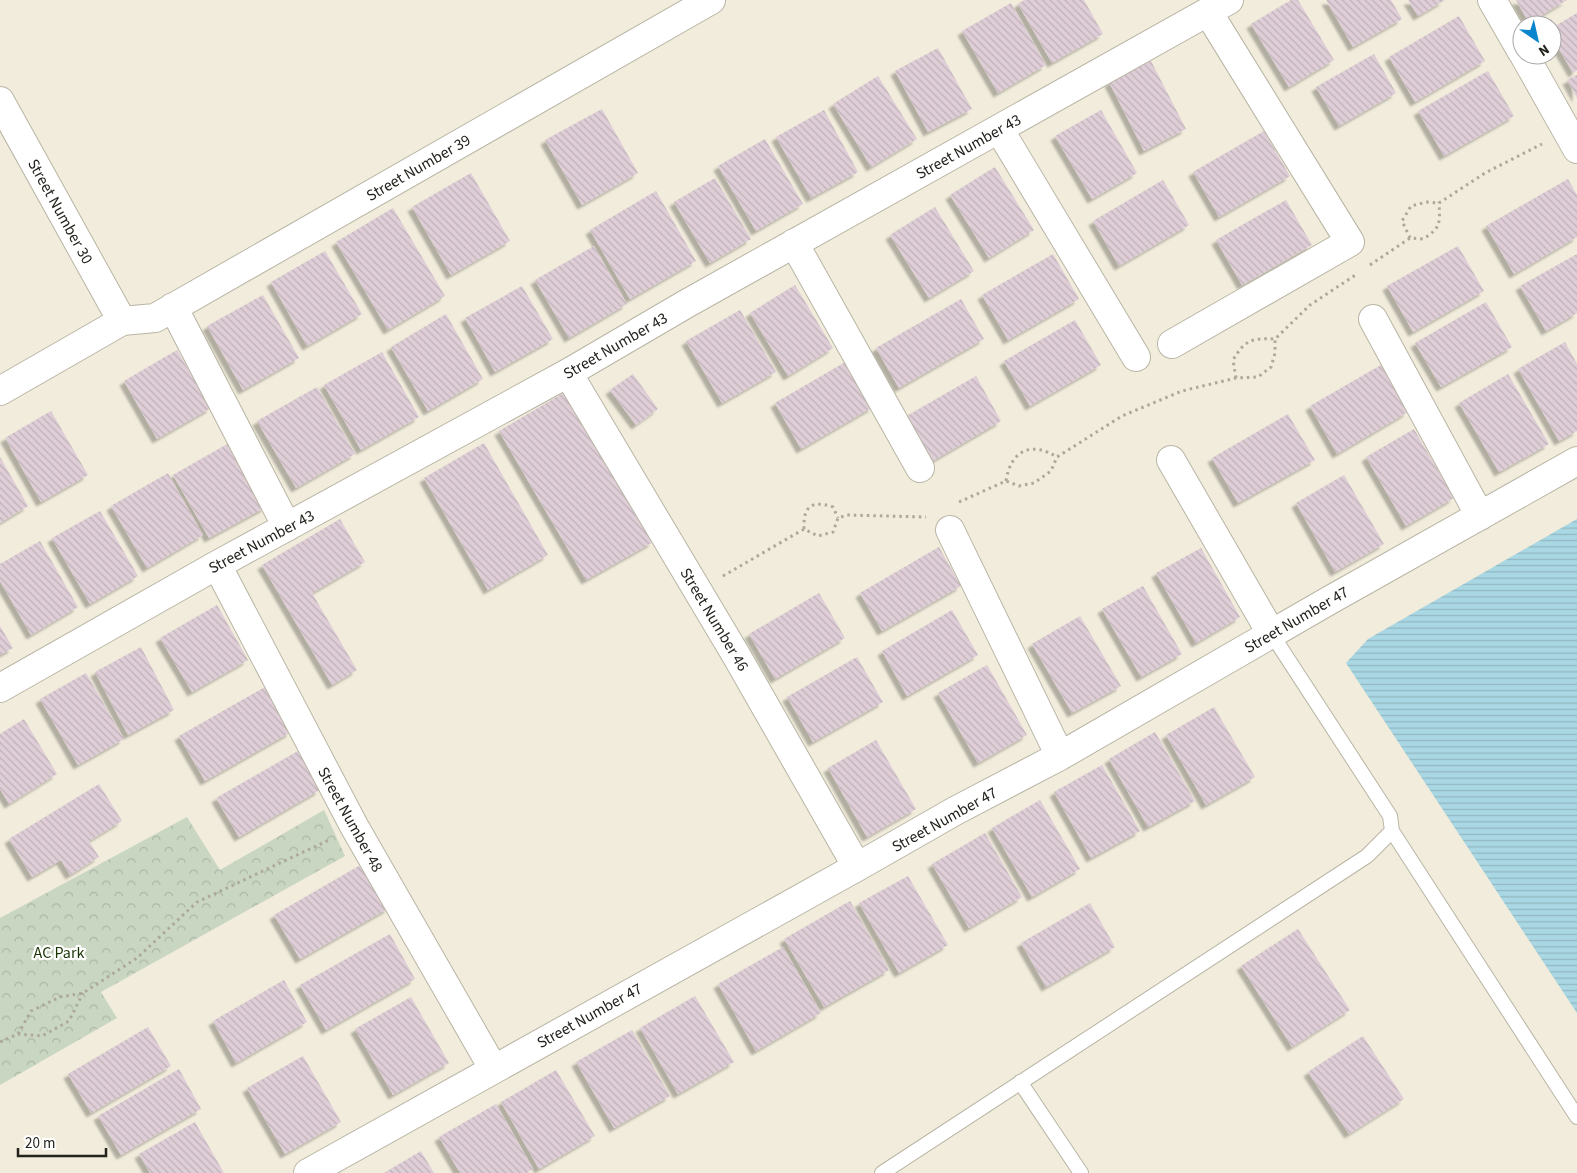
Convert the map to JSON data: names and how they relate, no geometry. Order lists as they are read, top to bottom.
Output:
{
  "streets": {
    "street": [
      "Street Number 43",
      "Street Number 39",
      "Street Number 30",
      "Street Number 46",
      "Street Number 47",
      "Street Number 48"
    ]
  },
  "crossings": [
    ["Street Number 43", "Street Number 46"],
    ["Street Number 43", "Street Number 48"],
    ["Street Number 39", "Street Number 30"],
    ["Street Number 46", "Street Number 47"],
    ["Street Number 47", "Street Number 48"]
  ],
  "parks": ["AC Park"],
  "scale_bar": "20 m",
  "north": "bottom right"
}
